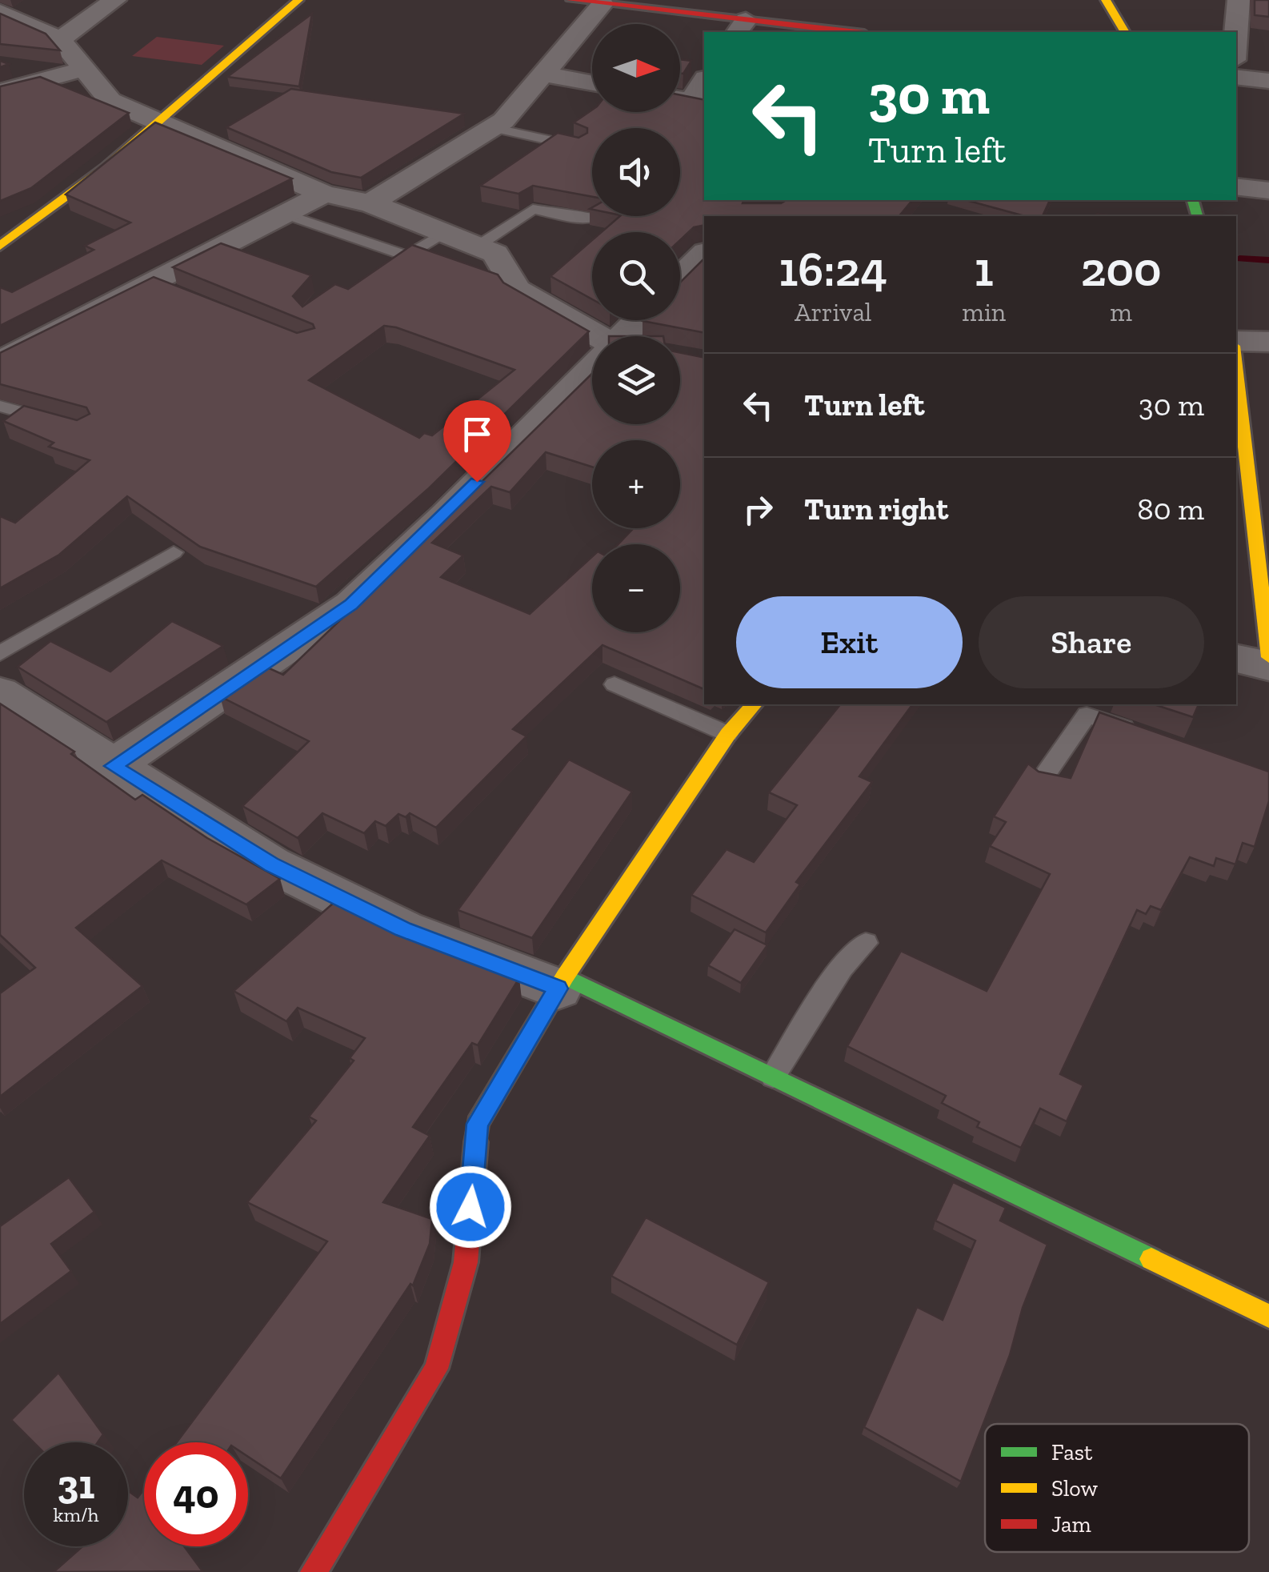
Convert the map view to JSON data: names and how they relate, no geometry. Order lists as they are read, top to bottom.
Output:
{
  "legend": ["Fast", "Slow", "Jam"],
  "north": "right",
  "page": {
    "map_buttons": ["+", "−"],
    "turn": ["30 m", "Turn left"],
    "eta": [
      "16:24",
      "Arrival",
      "1",
      "min",
      "200",
      "m"
    ],
    "list": [
      {
        "name": "Turn left",
        "value": "30 m"
      },
      {
        "name": "Turn right",
        "value": "80 m"
      }
    ],
    "buttons": ["Exit", "Share"],
    "speed": "31 km/h",
    "limit": "40"
  }
}
